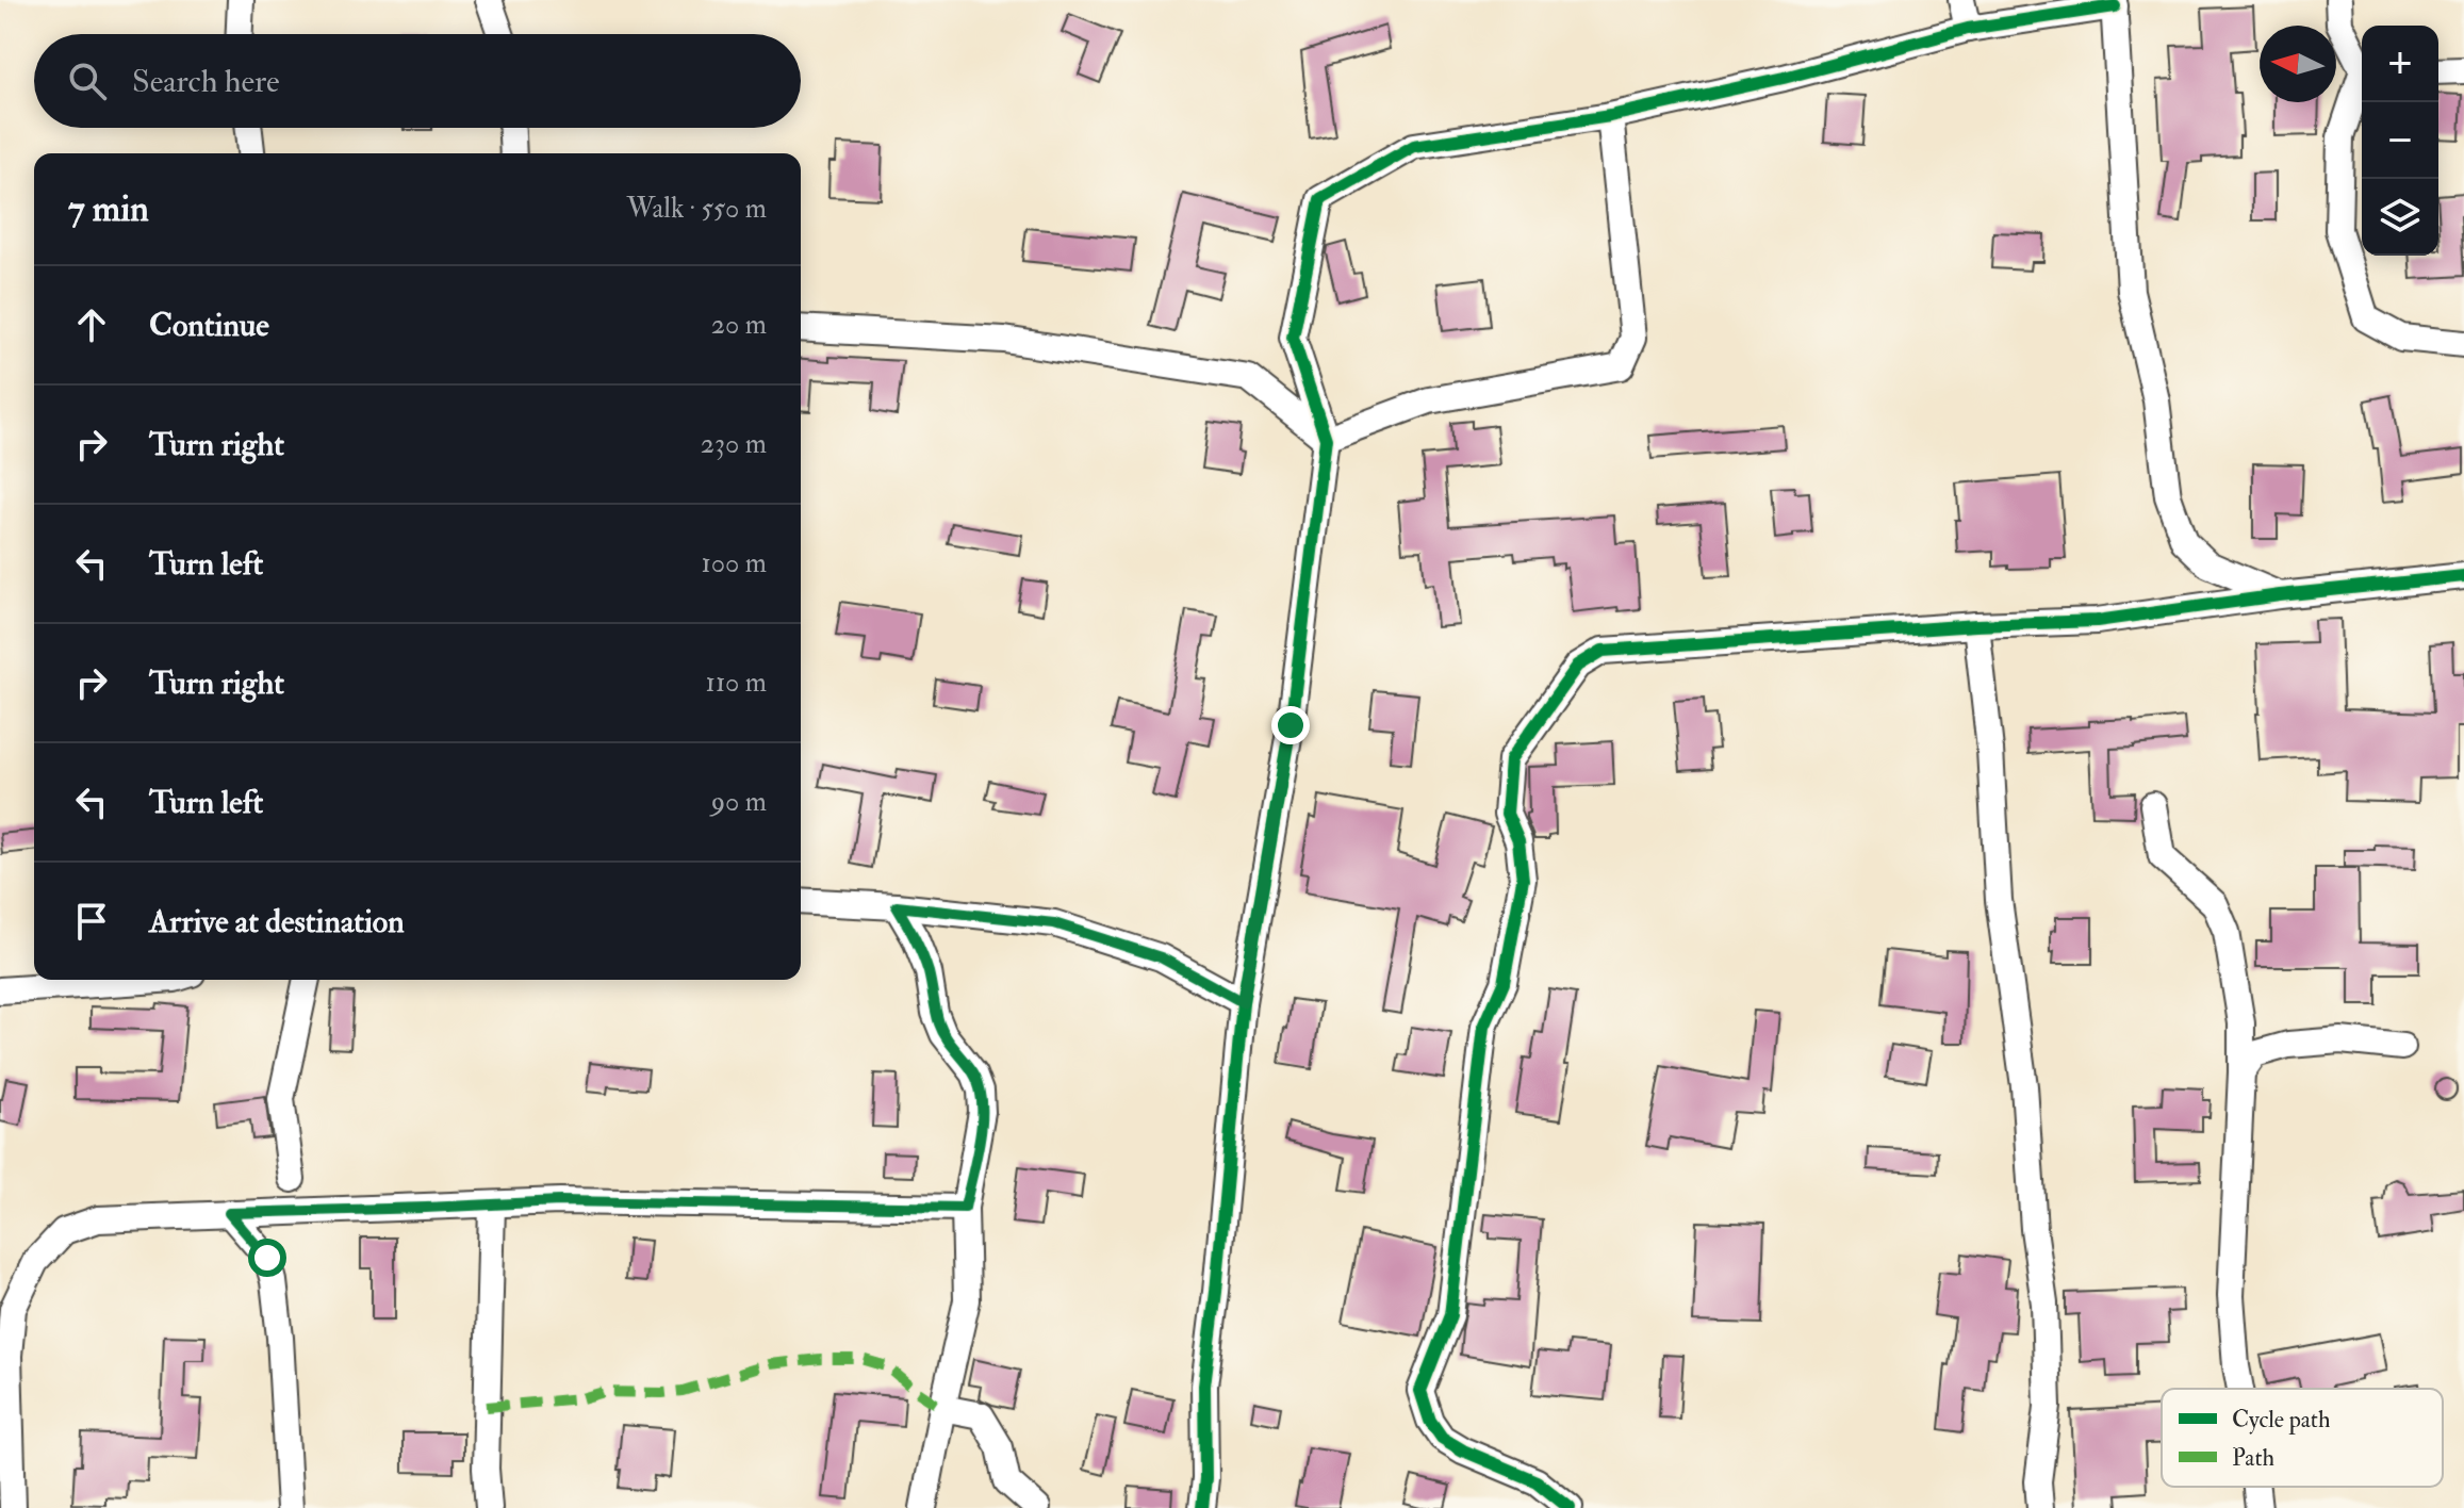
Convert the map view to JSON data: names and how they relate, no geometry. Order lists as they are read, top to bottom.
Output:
{
  "legend": ["Cycle path", "Path"],
  "north": "left",
  "page": {
    "map_buttons": ["+", "−"],
    "search": "Search here",
    "heading": ["7 min", "Walk · 550 m"],
    "list": [
      ["Continue", "20 m"],
      ["Turn right", "230 m"],
      ["Turn left", "100 m"],
      ["Turn right", "110 m"],
      ["Turn left", "90 m"],
      "Arrive at destination"
    ]
  }
}
